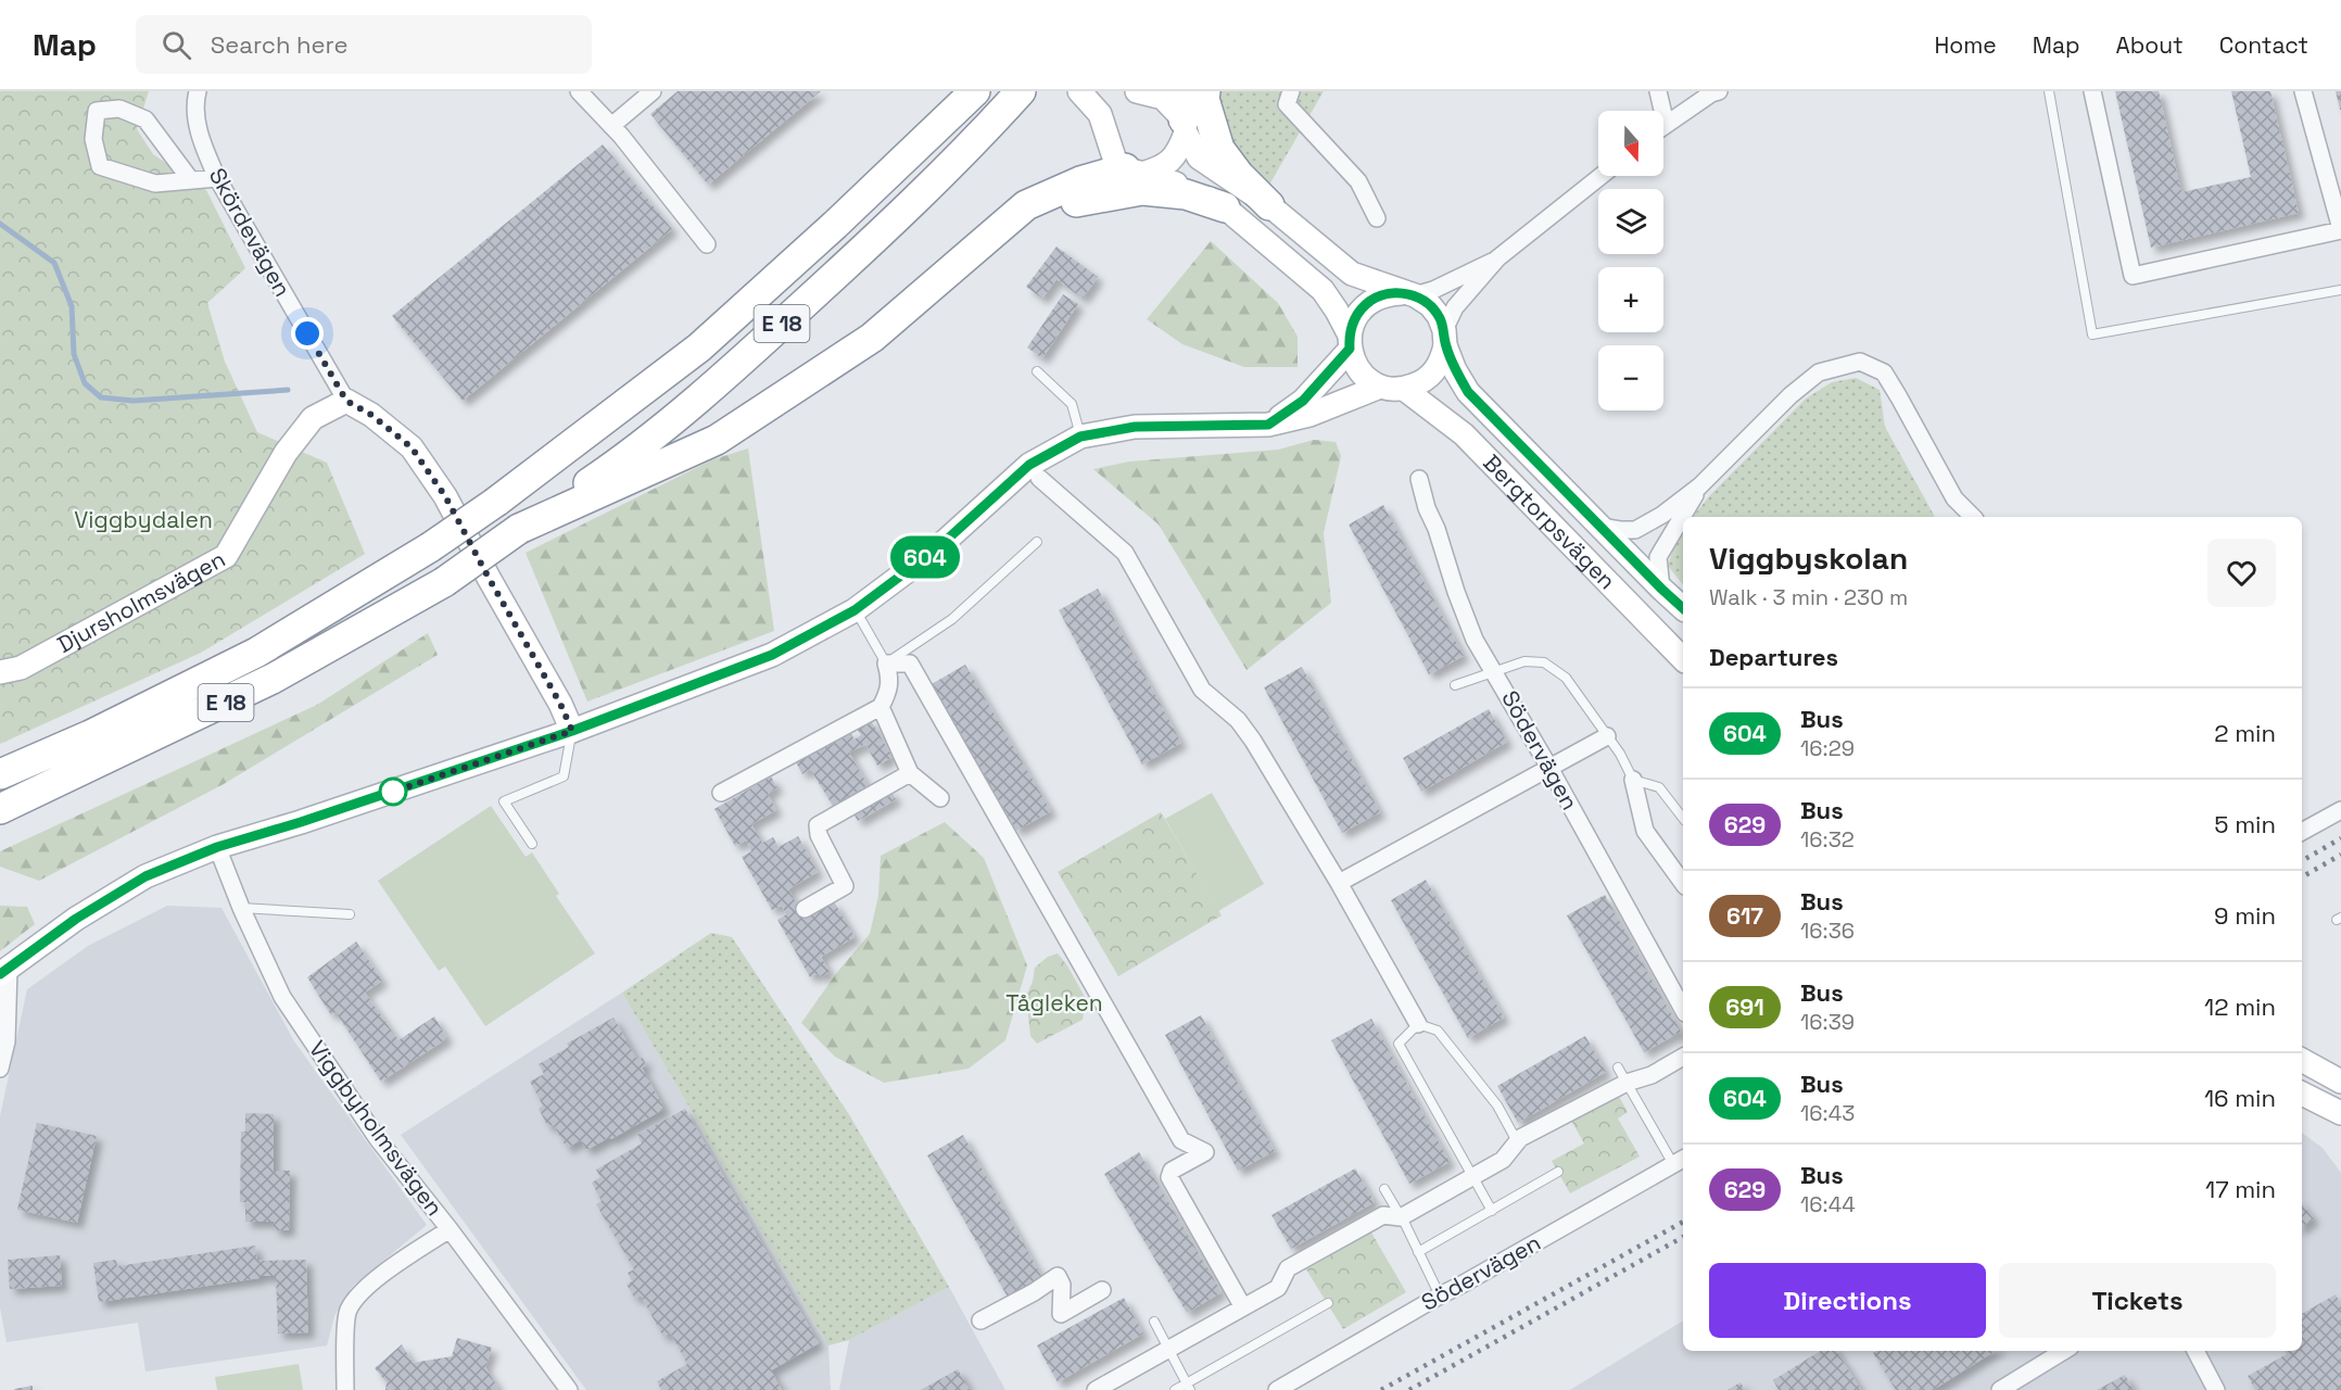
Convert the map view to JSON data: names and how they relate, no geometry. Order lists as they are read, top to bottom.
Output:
{
  "streets": {
    "highway": ["E 18"],
    "street": [
      "Skördevägen",
      "Bergtorpsvägen",
      "Djursholmsvägen",
      "Södervägen",
      "Viggbyholmsvägen"
    ]
  },
  "crossings": [
    ["Skördevägen", "Djursholmsvägen"]
  ],
  "parks": ["Viggbydalen", "Tågleken"],
  "lines": ["bus line 604"],
  "north": "bottom",
  "page": {
    "header": "Map",
    "search": "Search here",
    "nav": [
      "Home",
      "Map",
      "About",
      "Contact"
    ],
    "on_map": "604",
    "map_buttons": ["+", "−"],
    "heading": [
      ["Viggbyskolan", "Walk · 3 min · 230 m"],
      "Departures"
    ],
    "list": [
      {
        "mark": "604",
        "name": "Bus",
        "note": "16:29",
        "value": "2 min"
      },
      {
        "mark": "629",
        "name": "Bus",
        "note": "16:32",
        "value": "5 min"
      },
      {
        "mark": "617",
        "name": "Bus",
        "note": "16:36",
        "value": "9 min"
      },
      {
        "mark": "691",
        "name": "Bus",
        "note": "16:39",
        "value": "12 min"
      },
      {
        "mark": "604",
        "name": "Bus",
        "note": "16:43",
        "value": "16 min"
      },
      {
        "mark": "629",
        "name": "Bus",
        "note": "16:44",
        "value": "17 min"
      }
    ],
    "buttons": ["Directions", "Tickets"]
  }
}
